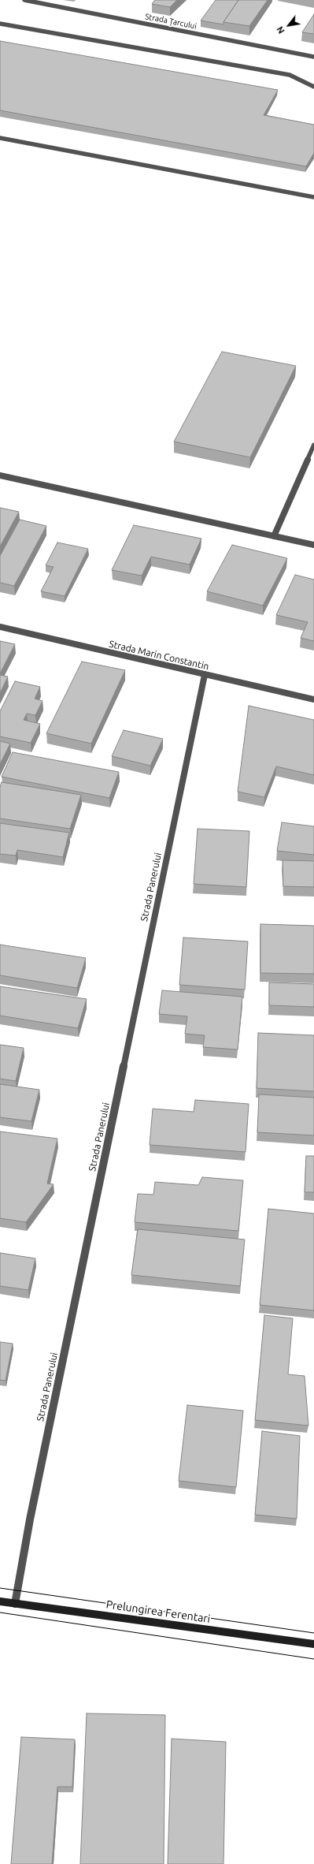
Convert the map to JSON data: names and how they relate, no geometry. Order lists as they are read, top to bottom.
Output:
{
  "streets": {
    "main road": ["Prelungirea Ferentari"],
    "street": ["Strada Țarcului", "Strada Marin Constantin", "Strada Panerului"]
  },
  "crossings": [
    ["Strada Marin Constantin", "Strada Panerului"],
    ["Strada Panerului", "Prelungirea Ferentari"]
  ],
  "north": "bottom left"
}
